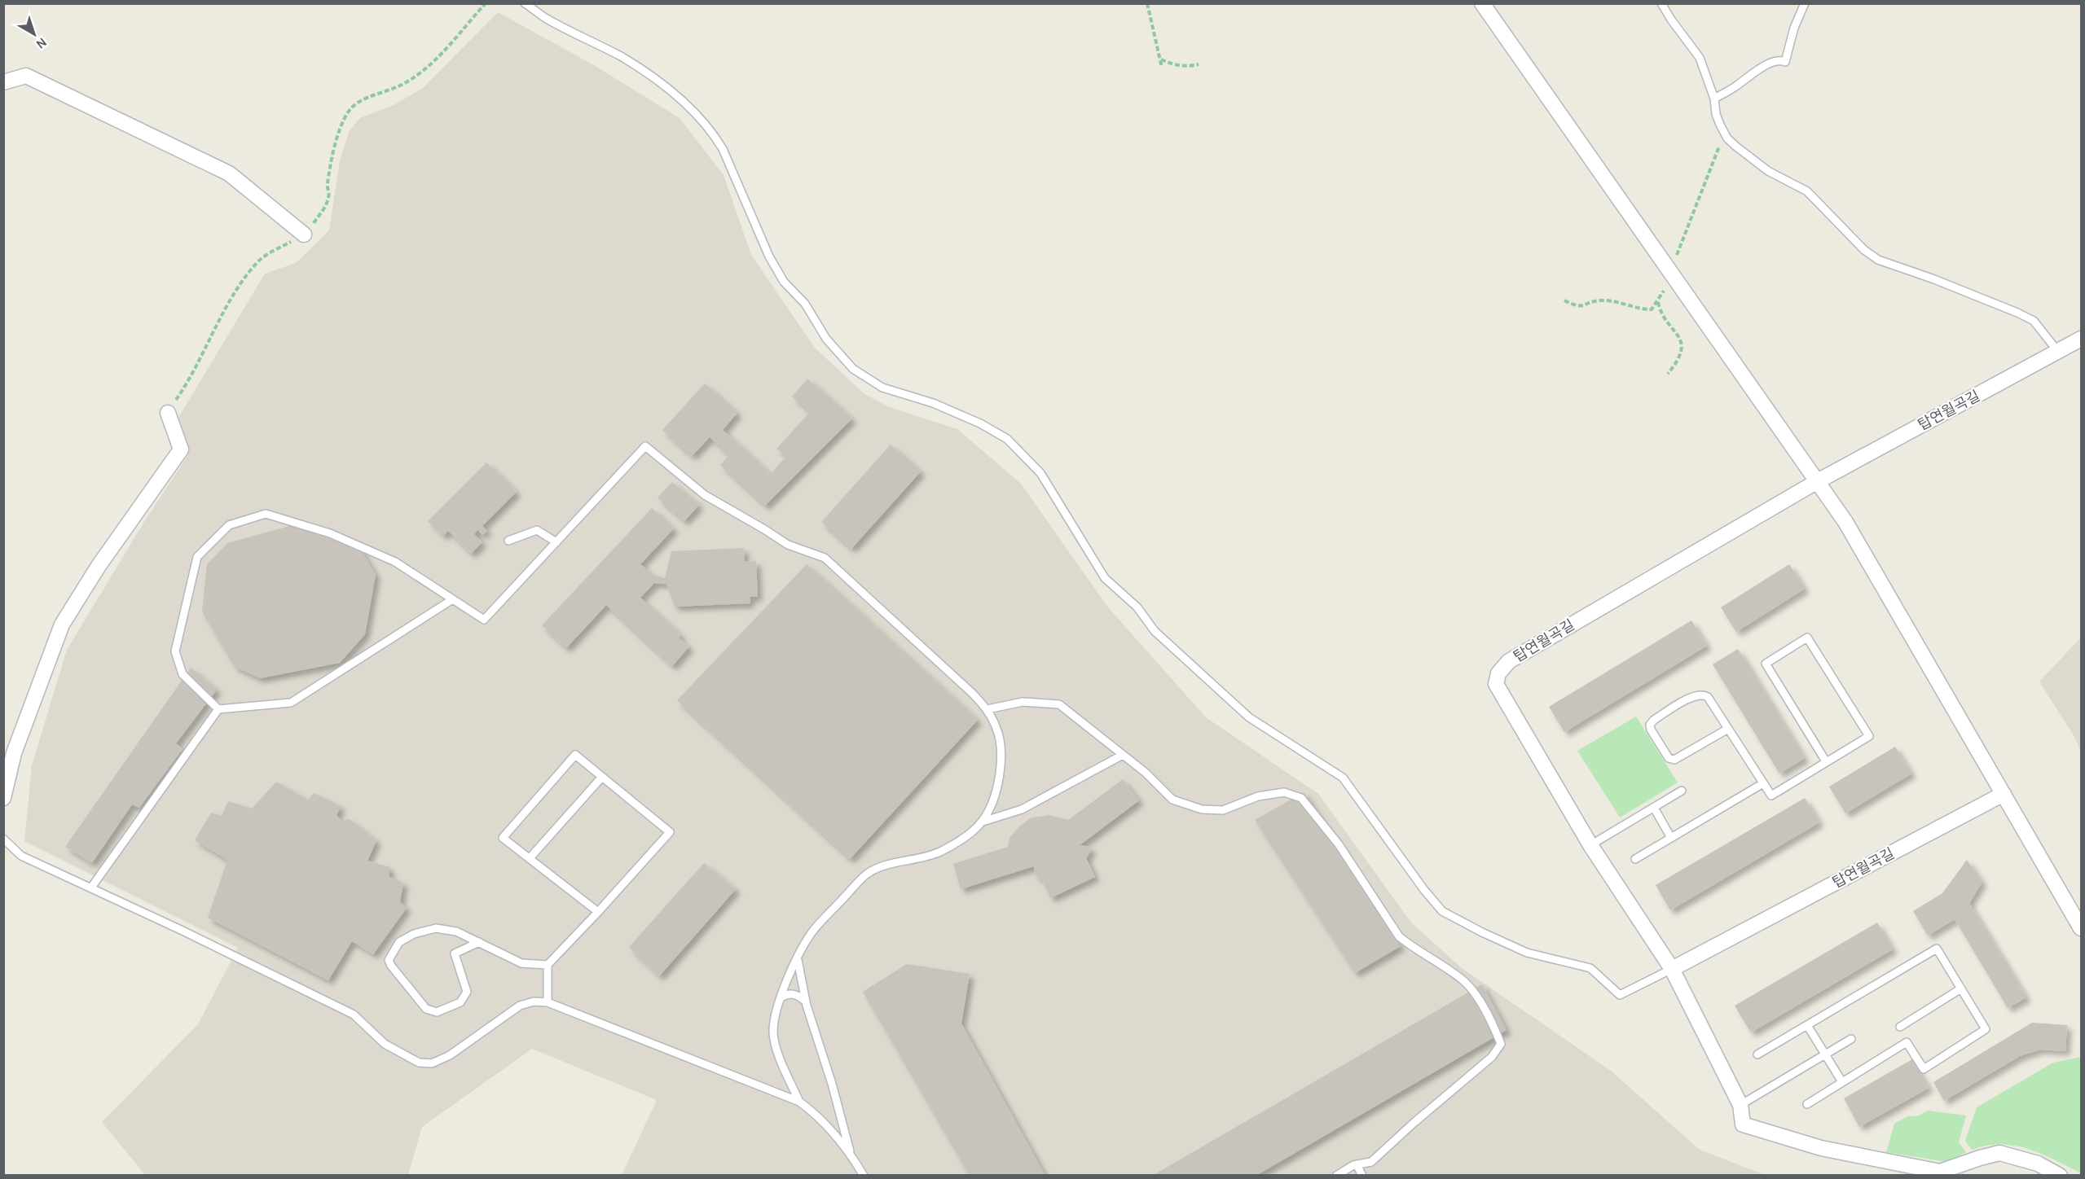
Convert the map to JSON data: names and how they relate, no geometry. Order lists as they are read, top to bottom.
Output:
{
  "streets": {
    "street": ["탑연월곡길"]
  },
  "north": "bottom right"
}
